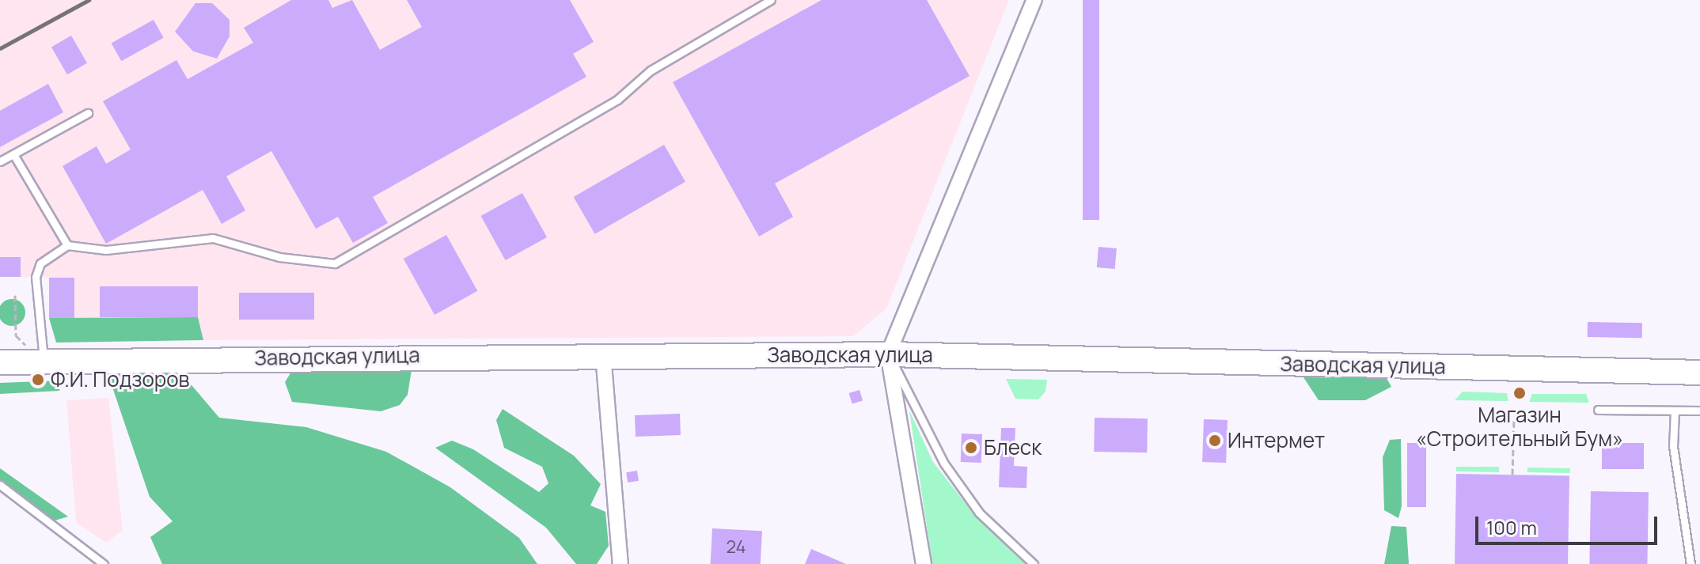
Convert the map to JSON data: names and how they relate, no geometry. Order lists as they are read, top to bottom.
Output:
{
  "streets": {
    "main road": ["Заводская улица"]
  },
  "places": [
    "Ф.И. Подзоров",
    "Магазин «Строительный Бум»",
    "Интермет",
    "Блеск"
  ],
  "house_numbers": ["24"],
  "scale_bar": "100 m"
}
